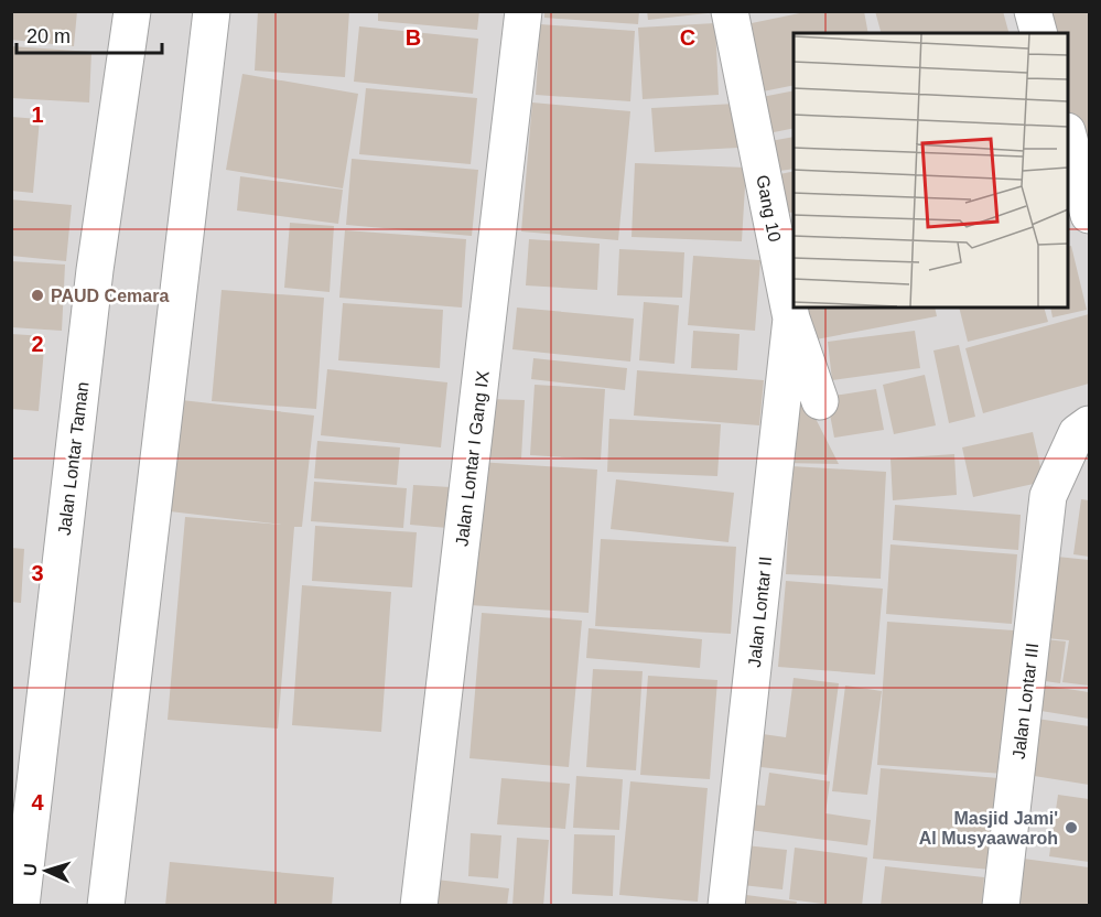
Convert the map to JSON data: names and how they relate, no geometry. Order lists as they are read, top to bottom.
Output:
{
  "streets": {
    "street": [
      "Gang 10",
      "Jalan Lontar Taman",
      "Jalan Lontar I Gang IX",
      "Jalan Lontar II",
      "Jalan Lontar III"
    ]
  },
  "crossings": [
    ["Gang 10", "Jalan Lontar II"]
  ],
  "places": ["PAUD Cemara", "Masjid Jami' Al Musyaawaroh"],
  "scale_bar": "20 m",
  "north": "left",
  "grid": {
    "columns": ["B", "C"],
    "rows": [
      "1",
      "2",
      "3",
      "4"
    ]
  }
}
